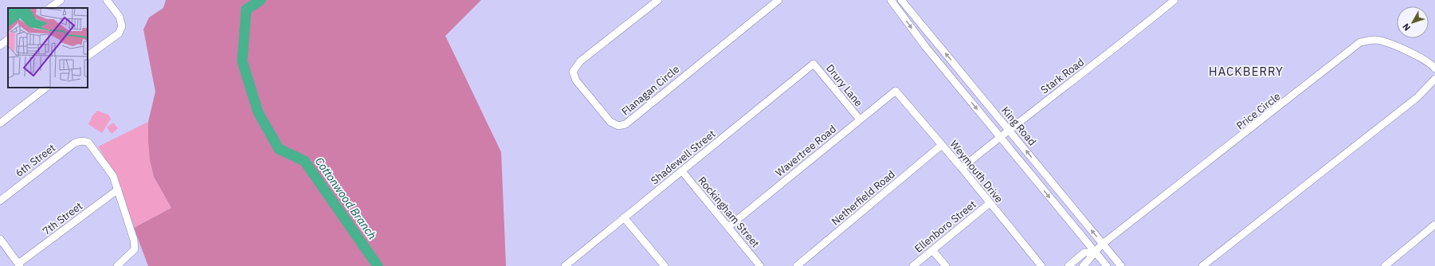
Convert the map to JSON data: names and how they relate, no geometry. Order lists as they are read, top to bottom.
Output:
{
  "streets": {
    "street": [
      "Stark Road",
      "Drury Lane",
      "Flanagan Circle",
      "Price Circle",
      "King Road",
      "Wavertree Road",
      "Shadewell Street",
      "6th Street",
      "Weymouth Drive",
      "Netherfield Road",
      "Rockingham Street",
      "7th Street",
      "Ellenboro Street"
    ]
  },
  "crossings": [
    ["Stark Road", "King Road"],
    ["Stark Road", "Weymouth Drive"],
    ["Drury Lane", "Wavertree Road"],
    ["Drury Lane", "Shadewell Street"],
    ["Price Circle", "King Road"],
    ["Wavertree Road", "Weymouth Drive"],
    ["Wavertree Road", "Rockingham Street"],
    ["Shadewell Street", "Rockingham Street"],
    ["6th Street", "7th Street"],
    ["Weymouth Drive", "Netherfield Road"],
    ["Weymouth Drive", "Ellenboro Street"]
  ],
  "districts": ["HACKBERRY"],
  "water": ["Cottonwood Branch"],
  "north": "bottom left"
}
